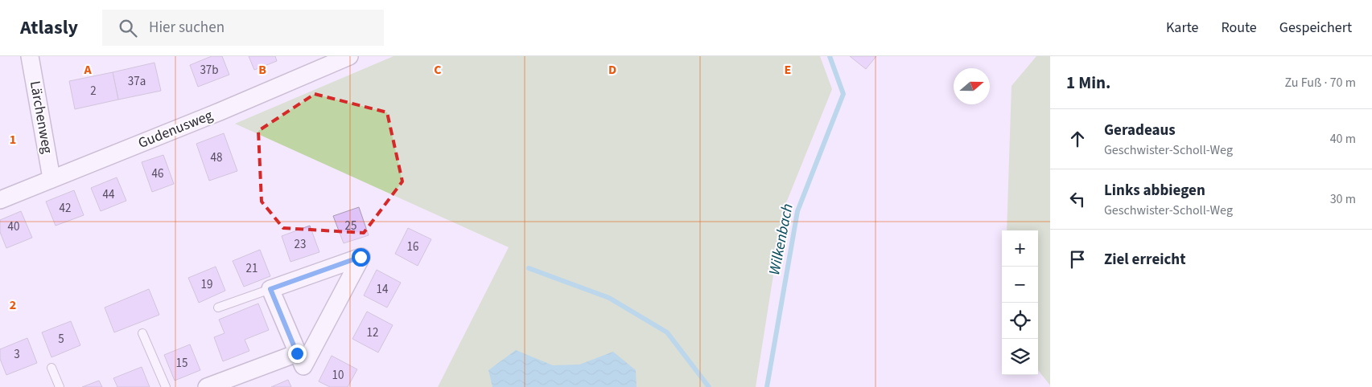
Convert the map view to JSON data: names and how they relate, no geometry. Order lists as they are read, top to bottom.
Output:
{
  "streets": {
    "street": ["Lärchenweg", "Gudenusweg"]
  },
  "crossings": [
    ["Lärchenweg", "Gudenusweg"]
  ],
  "water": ["Wilkenbach"],
  "house_numbers": [
    "37b",
    "37a",
    "2",
    "48",
    "46",
    "44",
    "42",
    "25",
    "40",
    "23",
    "16",
    "21",
    "19",
    "14",
    "12",
    "5",
    "3",
    "15",
    "10"
  ],
  "north": "right",
  "page": {
    "header": "Atlasly",
    "search": "Hier suchen",
    "nav": ["Karte", "Route", "Gespeichert"],
    "heading": ["1 Min.", "Zu Fuß · 70 m"],
    "list": [
      ["Geradeaus", "Geschwister-Scholl-Weg", "40 m"],
      ["Links abbiegen", "Geschwister-Scholl-Weg", "30 m"],
      "Ziel erreicht"
    ],
    "map_buttons": ["+", "−"]
  },
  "grid": {
    "columns": [
      "A",
      "B",
      "C",
      "D",
      "E"
    ],
    "rows": ["1", "2"]
  }
}
